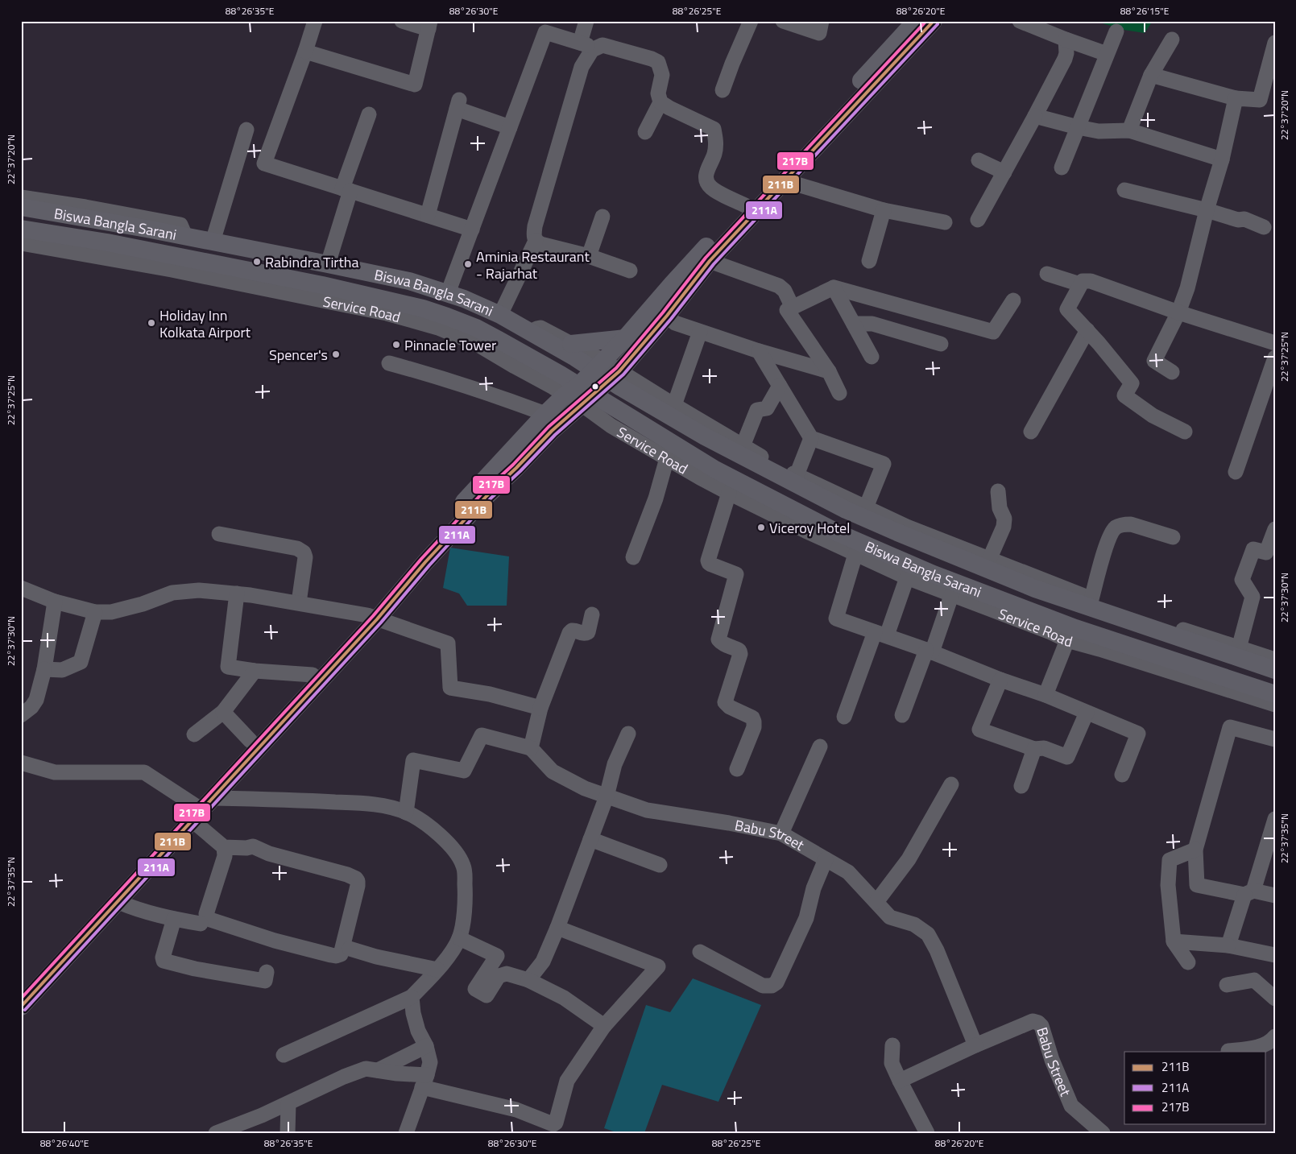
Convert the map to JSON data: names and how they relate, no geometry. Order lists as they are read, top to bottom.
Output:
{
  "streets": {
    "main road": ["Biswa Bangla Sarani"],
    "street": ["Service Road", "Babu Street"]
  },
  "crossings": [
    ["Biswa Bangla Sarani", "Service Road"]
  ],
  "places": [
    "Rabindra Tirtha",
    "Aminia Restaurant - Rajarhat",
    "Holiday Inn Kolkata Airport",
    "Pinnacle Tower",
    "Spencer's",
    "Viceroy Hotel"
  ],
  "lines": ["transit line 211B", "transit line 217B", "transit line 211A"],
  "legend": ["211B", "211A", "217B"],
  "coordinates": [
    "88°26'35\"E",
    "88°26'30\"E",
    "88°26'25\"E",
    "88°26'20\"E",
    "88°26'15\"E",
    "22°37'20\"N",
    "22°37'25\"N",
    "22°37'30\"N",
    "22°37'35\"N",
    "88°26'40\"E"
  ]
}
